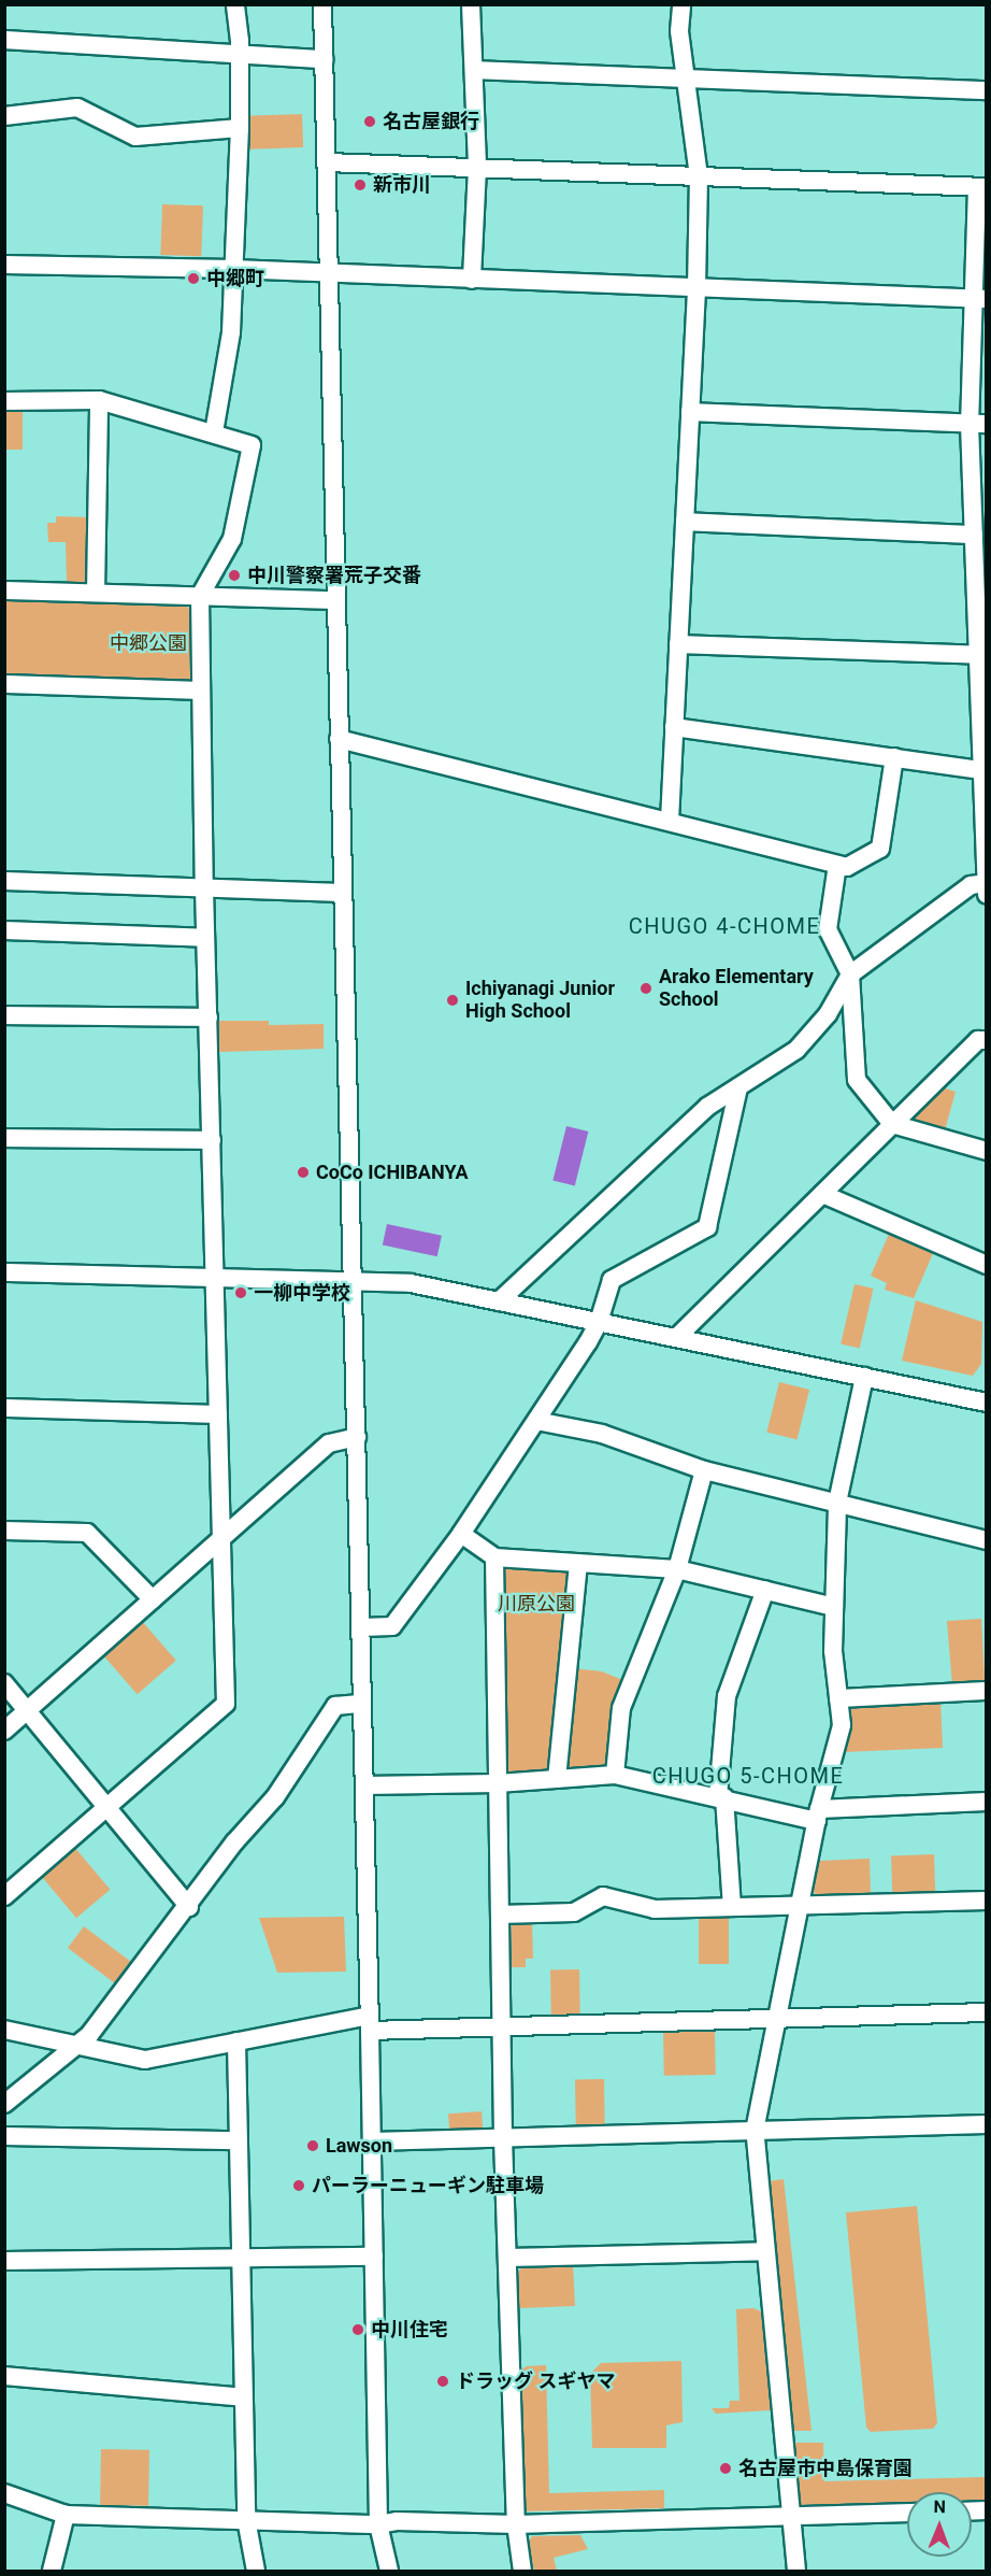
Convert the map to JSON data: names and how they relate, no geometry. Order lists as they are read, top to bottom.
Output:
{
  "districts": ["CHUGO 4-CHOME", "CHUGO 5-CHOME"],
  "parks": ["中郷公園", "川原公園"],
  "places": [
    "名古屋銀行",
    "新市川",
    "中郷町",
    "中川警察署荒子交番",
    "Arako Elementary School",
    "Ichiyanagi Junior High School",
    "CoCo ICHIBANYA",
    "一柳中学校",
    "Lawson",
    "パーラーニューギン駐車場",
    "中川住宅",
    "ドラッグ スギヤマ",
    "名古屋市中島保育園"
  ],
  "north": "top"
}
